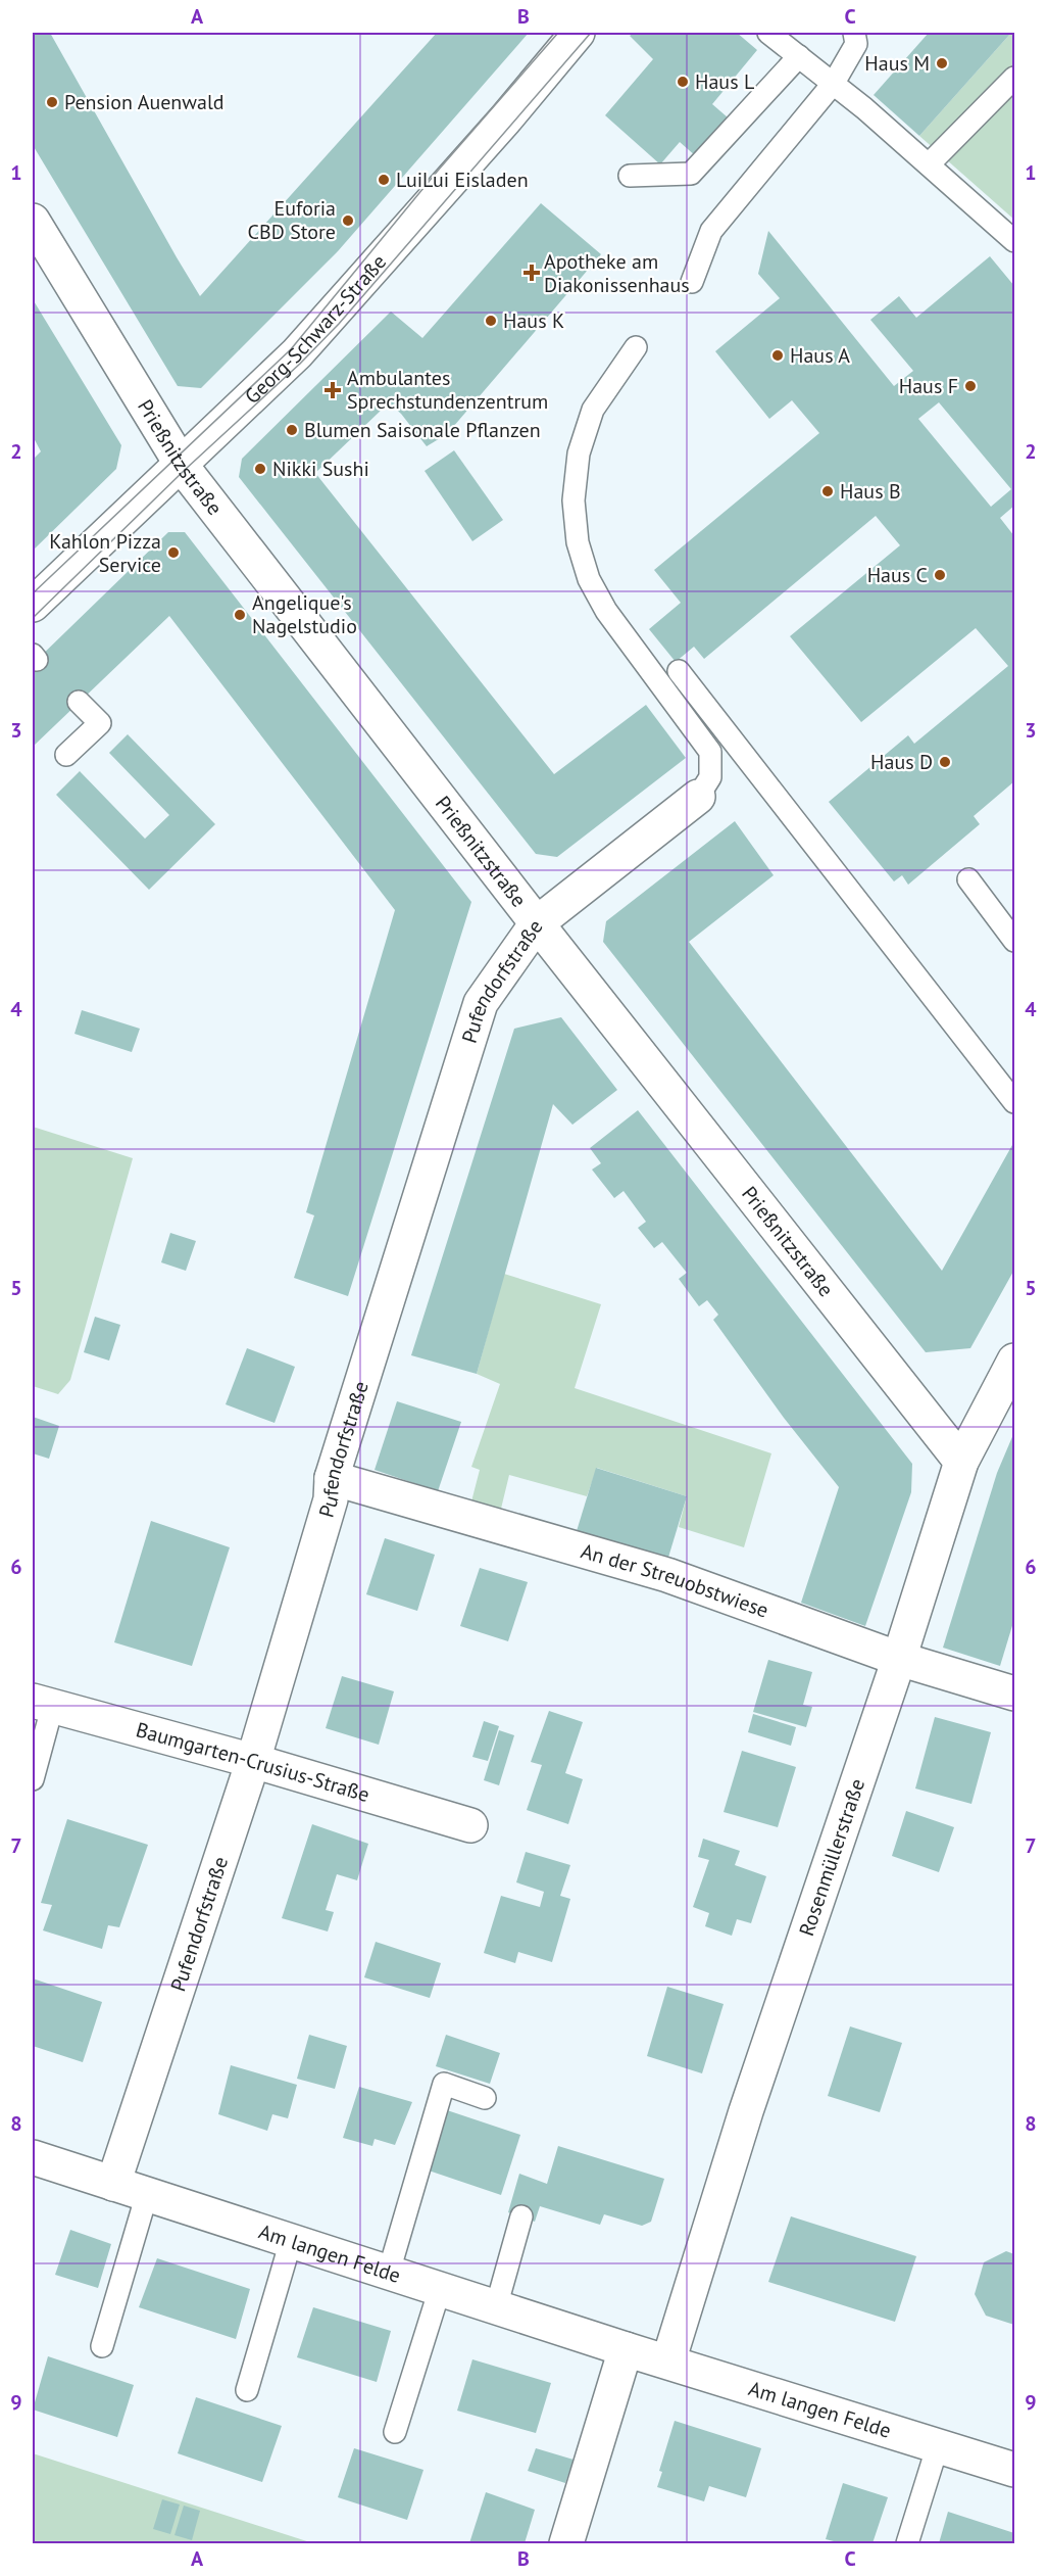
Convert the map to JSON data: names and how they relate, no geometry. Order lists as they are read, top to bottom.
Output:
{
  "streets": {
    "street": [
      "Georg-Schwarz-Straße",
      "Prießnitzstraße",
      "Pufendorfstraße",
      "An der Streuobstwiese",
      "Baumgarten-Crusius-Straße",
      "Rosenmüllerstraße",
      "Am langen Felde"
    ]
  },
  "crossings": [
    ["Georg-Schwarz-Straße", "Prießnitzstraße"],
    ["Prießnitzstraße", "Pufendorfstraße"],
    ["Prießnitzstraße", "Rosenmüllerstraße"],
    ["Pufendorfstraße", "An der Streuobstwiese"],
    ["Pufendorfstraße", "Baumgarten-Crusius-Straße"],
    ["Pufendorfstraße", "Am langen Felde"],
    ["An der Streuobstwiese", "Rosenmüllerstraße"],
    ["Rosenmüllerstraße", "Am langen Felde"]
  ],
  "places": {
    "other": [
      "Haus M",
      "Haus L",
      "Pension Auenwald",
      "LuiLui Eisladen",
      "Euforia CBD Store",
      "Haus K",
      "Haus A",
      "Haus F",
      "Blumen Saisonale Pflanzen",
      "Nikki Sushi",
      "Haus B",
      "Kahlon Pizza Service",
      "Haus C",
      "Angelique's Nagelstudio",
      "Haus D"
    ],
    "health": ["Apotheke am Diakonissenhaus", "Ambulantes Sprechstundenzentrum"]
  },
  "grid": {
    "columns": ["A", "B", "C"],
    "rows": [
      "1",
      "2",
      "3",
      "4",
      "5",
      "6",
      "7",
      "8",
      "9"
    ]
  }
}
